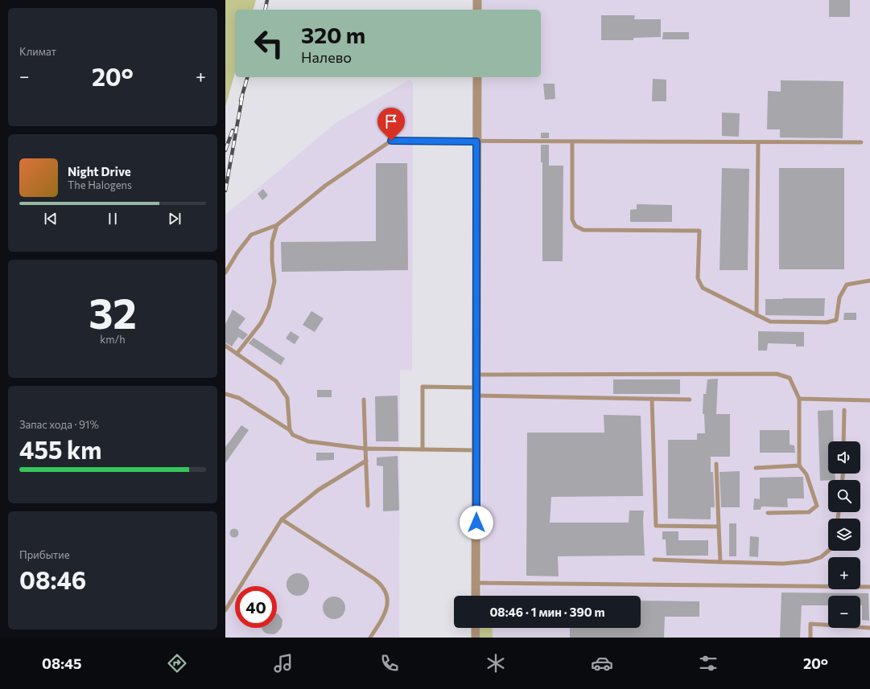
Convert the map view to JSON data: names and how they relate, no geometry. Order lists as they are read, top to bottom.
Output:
{
  "page": {
    "tile": [
      "Климат",
      ["32", "km/h"],
      ["Запас хода · 91%", "455 km"],
      ["Прибытие", "08:46"]
    ],
    "turn": ["320 m", "Налево"],
    "heat": ["−", "20°", "+"],
    "song": ["Night Drive", "The Halogens"],
    "map_buttons": ["+", "−"],
    "limit": "40",
    "trip": "08:46 · 1 мин · 390 m",
    "tabs": ["08:45", "20°"]
  }
}
